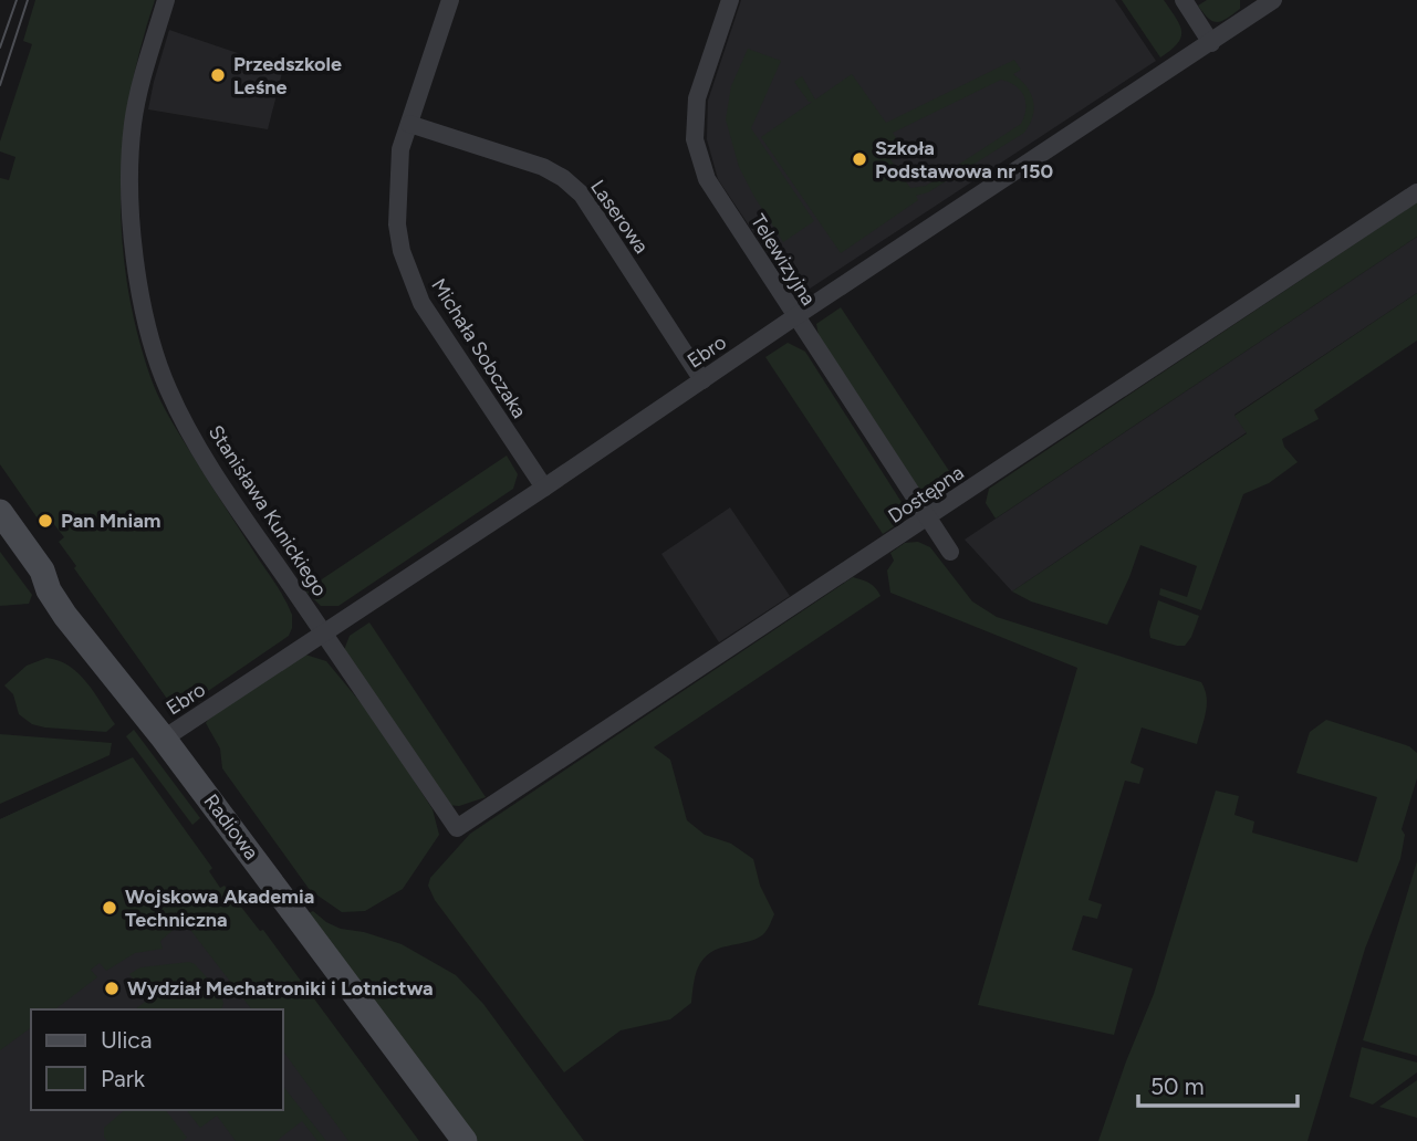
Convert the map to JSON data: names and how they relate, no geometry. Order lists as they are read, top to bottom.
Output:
{
  "streets": {
    "main road": ["Radiowa"],
    "street": [
      "Laserowa",
      "Telewizyjna",
      "Michała Sobczaka",
      "Ebro",
      "Dostępna",
      "Stanisława Kunickiego"
    ]
  },
  "crossings": [
    ["Laserowa", "Michała Sobczaka"],
    ["Laserowa", "Ebro"],
    ["Telewizyjna", "Ebro"],
    ["Telewizyjna", "Dostępna"],
    ["Michała Sobczaka", "Ebro"],
    ["Ebro", "Stanisława Kunickiego"],
    ["Ebro", "Radiowa"],
    ["Dostępna", "Stanisława Kunickiego"]
  ],
  "places": [
    "Przedszkole Leśne",
    "Szkoła Podstawowa nr 150",
    "Pan Mniam",
    "Wojskowa Akademia Techniczna",
    "Wydział Mechatroniki i Lotnictwa"
  ],
  "legend": ["Ulica", "Park"],
  "scale_bar": "50 m"
}
